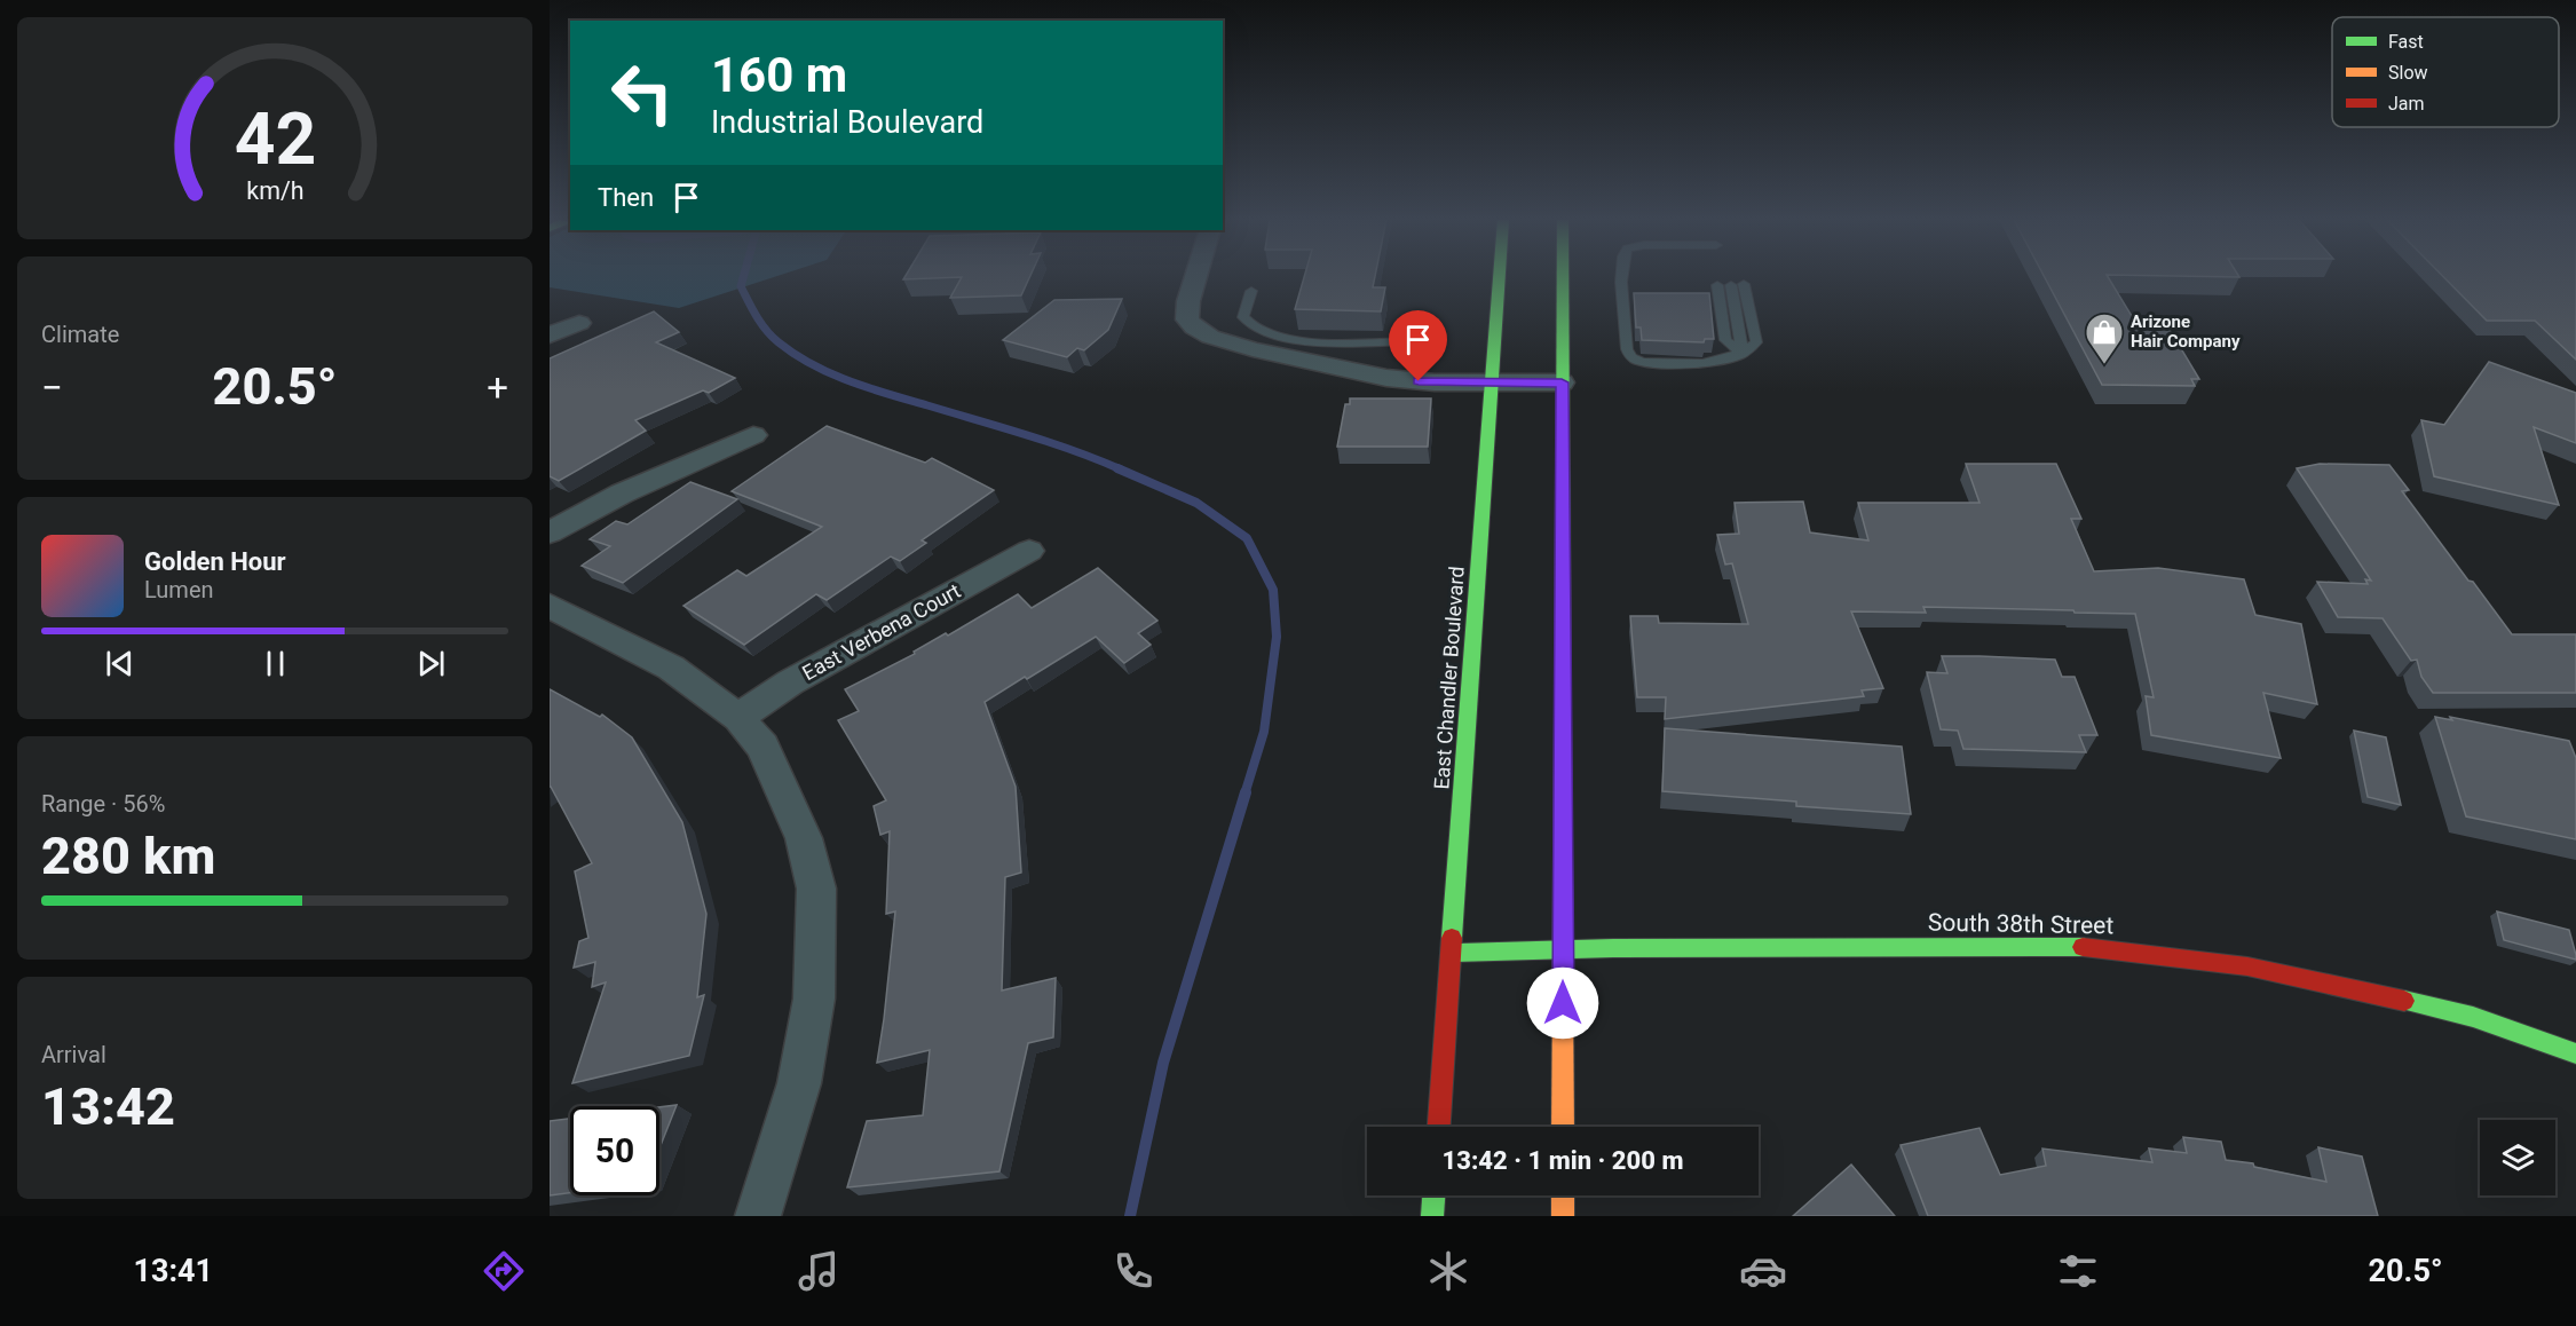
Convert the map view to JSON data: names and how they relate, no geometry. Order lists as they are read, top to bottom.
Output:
{
  "streets": {
    "main road": ["East Chandler Boulevard", "South 38th Street"],
    "street": ["East Verbena Court"]
  },
  "crossings": [
    ["East Chandler Boulevard", "South 38th Street"]
  ],
  "places": {
    "shop": ["Arizone Hair Company"]
  },
  "legend": ["Fast", "Slow", "Jam"],
  "page": {
    "turn": ["160 m", "Industrial Boulevard"],
    "then": "Then",
    "tile": [
      "Climate",
      ["Range · 56%", "280 km"],
      ["Arrival", "13:42"]
    ],
    "heat": ["−", "20.5°", "+"],
    "song": ["Golden Hour", "Lumen"],
    "limit": "50",
    "trip": "13:42 · 1 min · 200 m",
    "tabs": ["13:41", "20.5°"],
    "gauge": ["42", "km/h"]
  }
}
